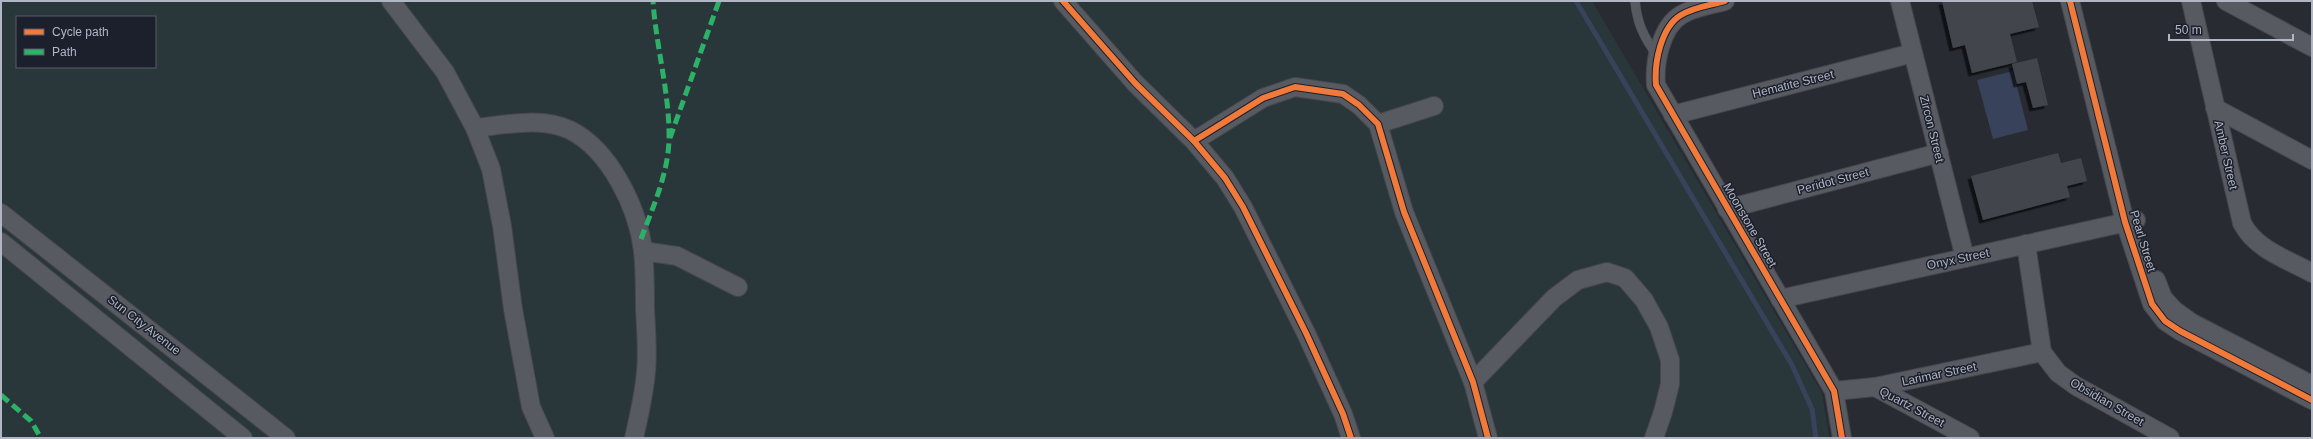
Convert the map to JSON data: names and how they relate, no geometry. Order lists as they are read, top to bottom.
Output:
{
  "streets": {
    "street": [
      "Hematite Street",
      "Zircon Street",
      "Amber Street",
      "Peridot Street",
      "Moonstone Street",
      "Pearl Street",
      "Onyx Street",
      "Sun City Avenue",
      "Larimar Street",
      "Obsidian Street",
      "Quartz Street"
    ]
  },
  "crossings": [
    ["Hematite Street", "Zircon Street"],
    ["Hematite Street", "Moonstone Street"],
    ["Zircon Street", "Peridot Street"],
    ["Zircon Street", "Onyx Street"],
    ["Peridot Street", "Moonstone Street"],
    ["Moonstone Street", "Onyx Street"],
    ["Moonstone Street", "Larimar Street"],
    ["Pearl Street", "Onyx Street"],
    ["Onyx Street", "Obsidian Street"],
    ["Larimar Street", "Obsidian Street"],
    ["Larimar Street", "Quartz Street"]
  ],
  "legend": ["Cycle path", "Path"],
  "scale_bar": "50 m"
}
